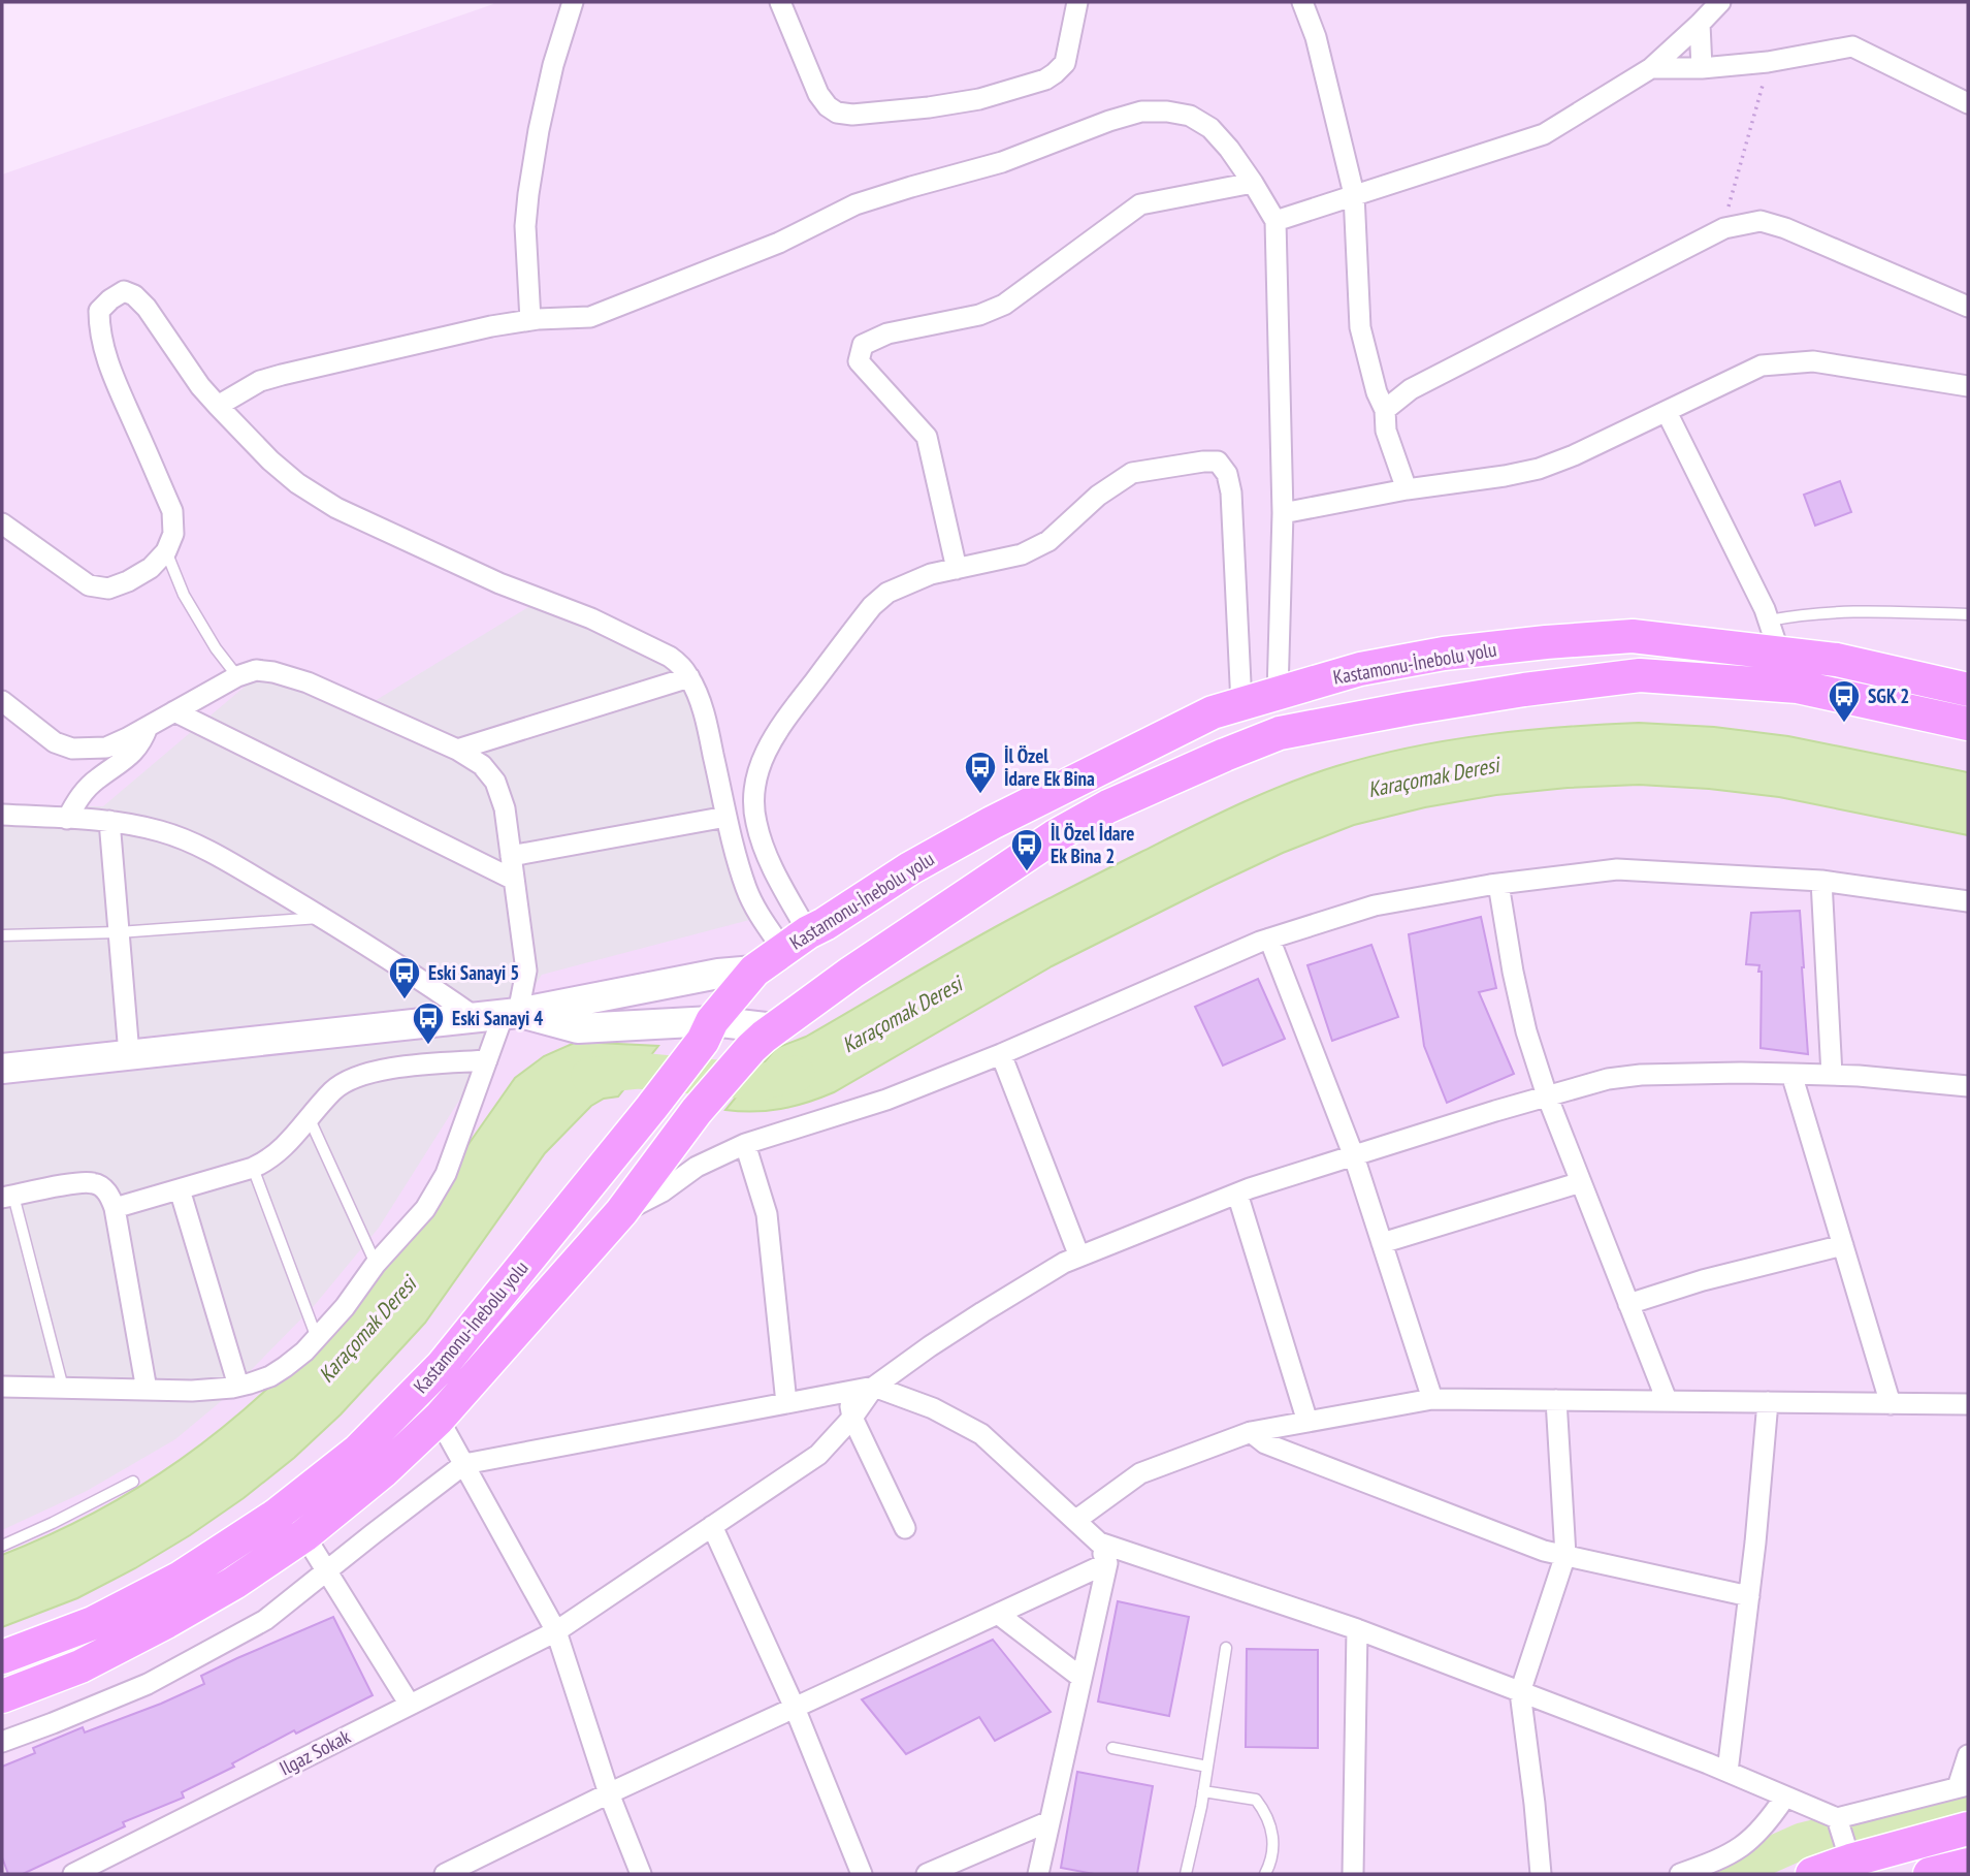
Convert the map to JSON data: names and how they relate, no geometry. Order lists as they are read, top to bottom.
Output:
{
  "streets": {
    "main road": ["Kastamonu-İnebolu yolu"],
    "street": ["Ilgaz Sokak"]
  },
  "water": ["Karaçomak Deresi"],
  "places": {
    "bus stop": [
      "SGK 2",
      "İl Özel İdare Ek Bina",
      "İl Özel İdare Ek Bina 2",
      "Eski Sanayi 5",
      "Eski Sanayi 4"
    ]
  }
}
